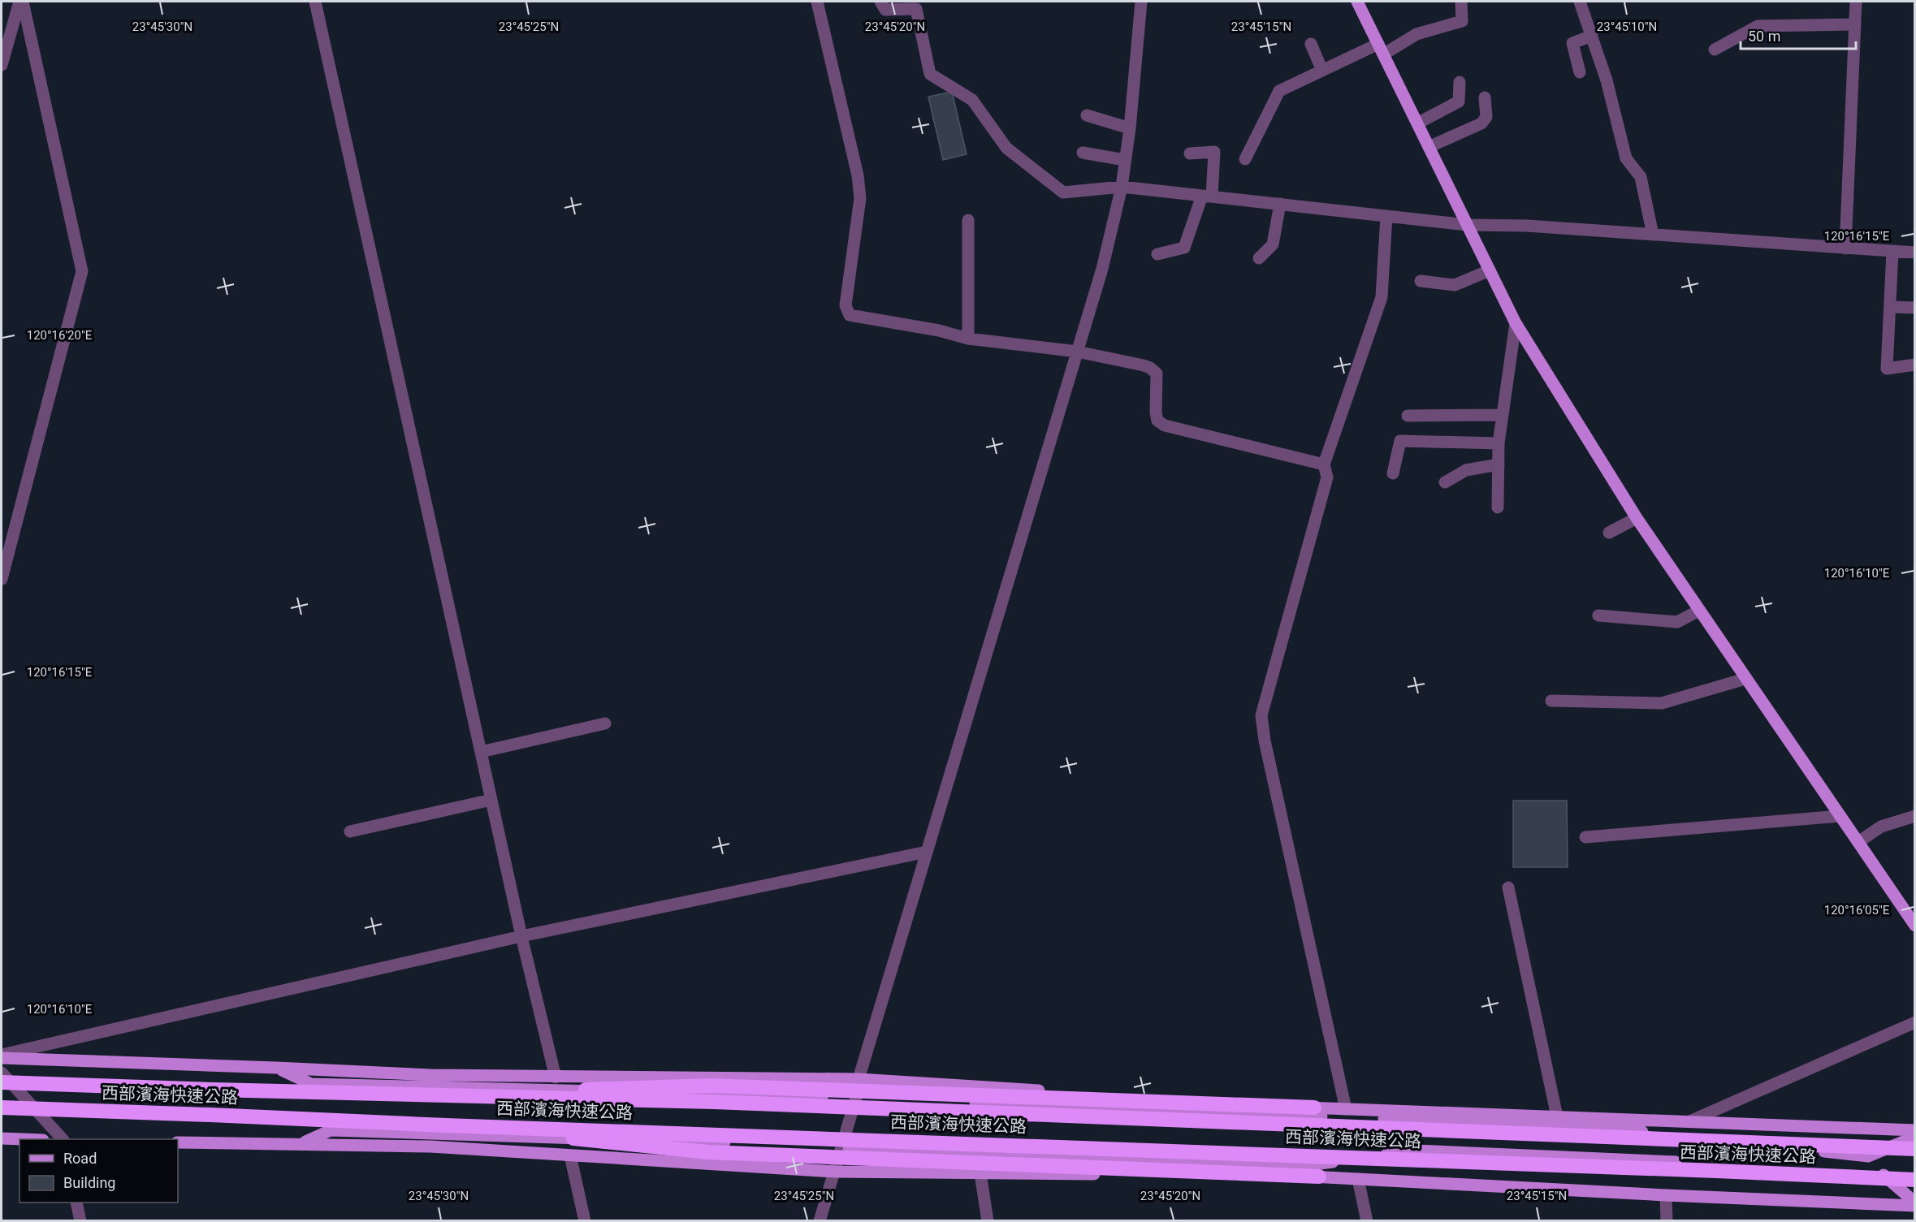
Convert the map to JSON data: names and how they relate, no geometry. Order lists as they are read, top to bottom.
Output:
{
  "streets": {
    "highway": ["西部濱海快速公路"]
  },
  "legend": ["Road", "Building"],
  "scale_bar": "50 m",
  "coordinates": [
    "23°45'30\"N",
    "23°45'25\"N",
    "23°45'20\"N",
    "23°45'15\"N",
    "23°45'10\"N",
    "120°16'15\"E",
    "120°16'20\"E",
    "120°16'10\"E",
    "120°16'05\"E"
  ]
}
